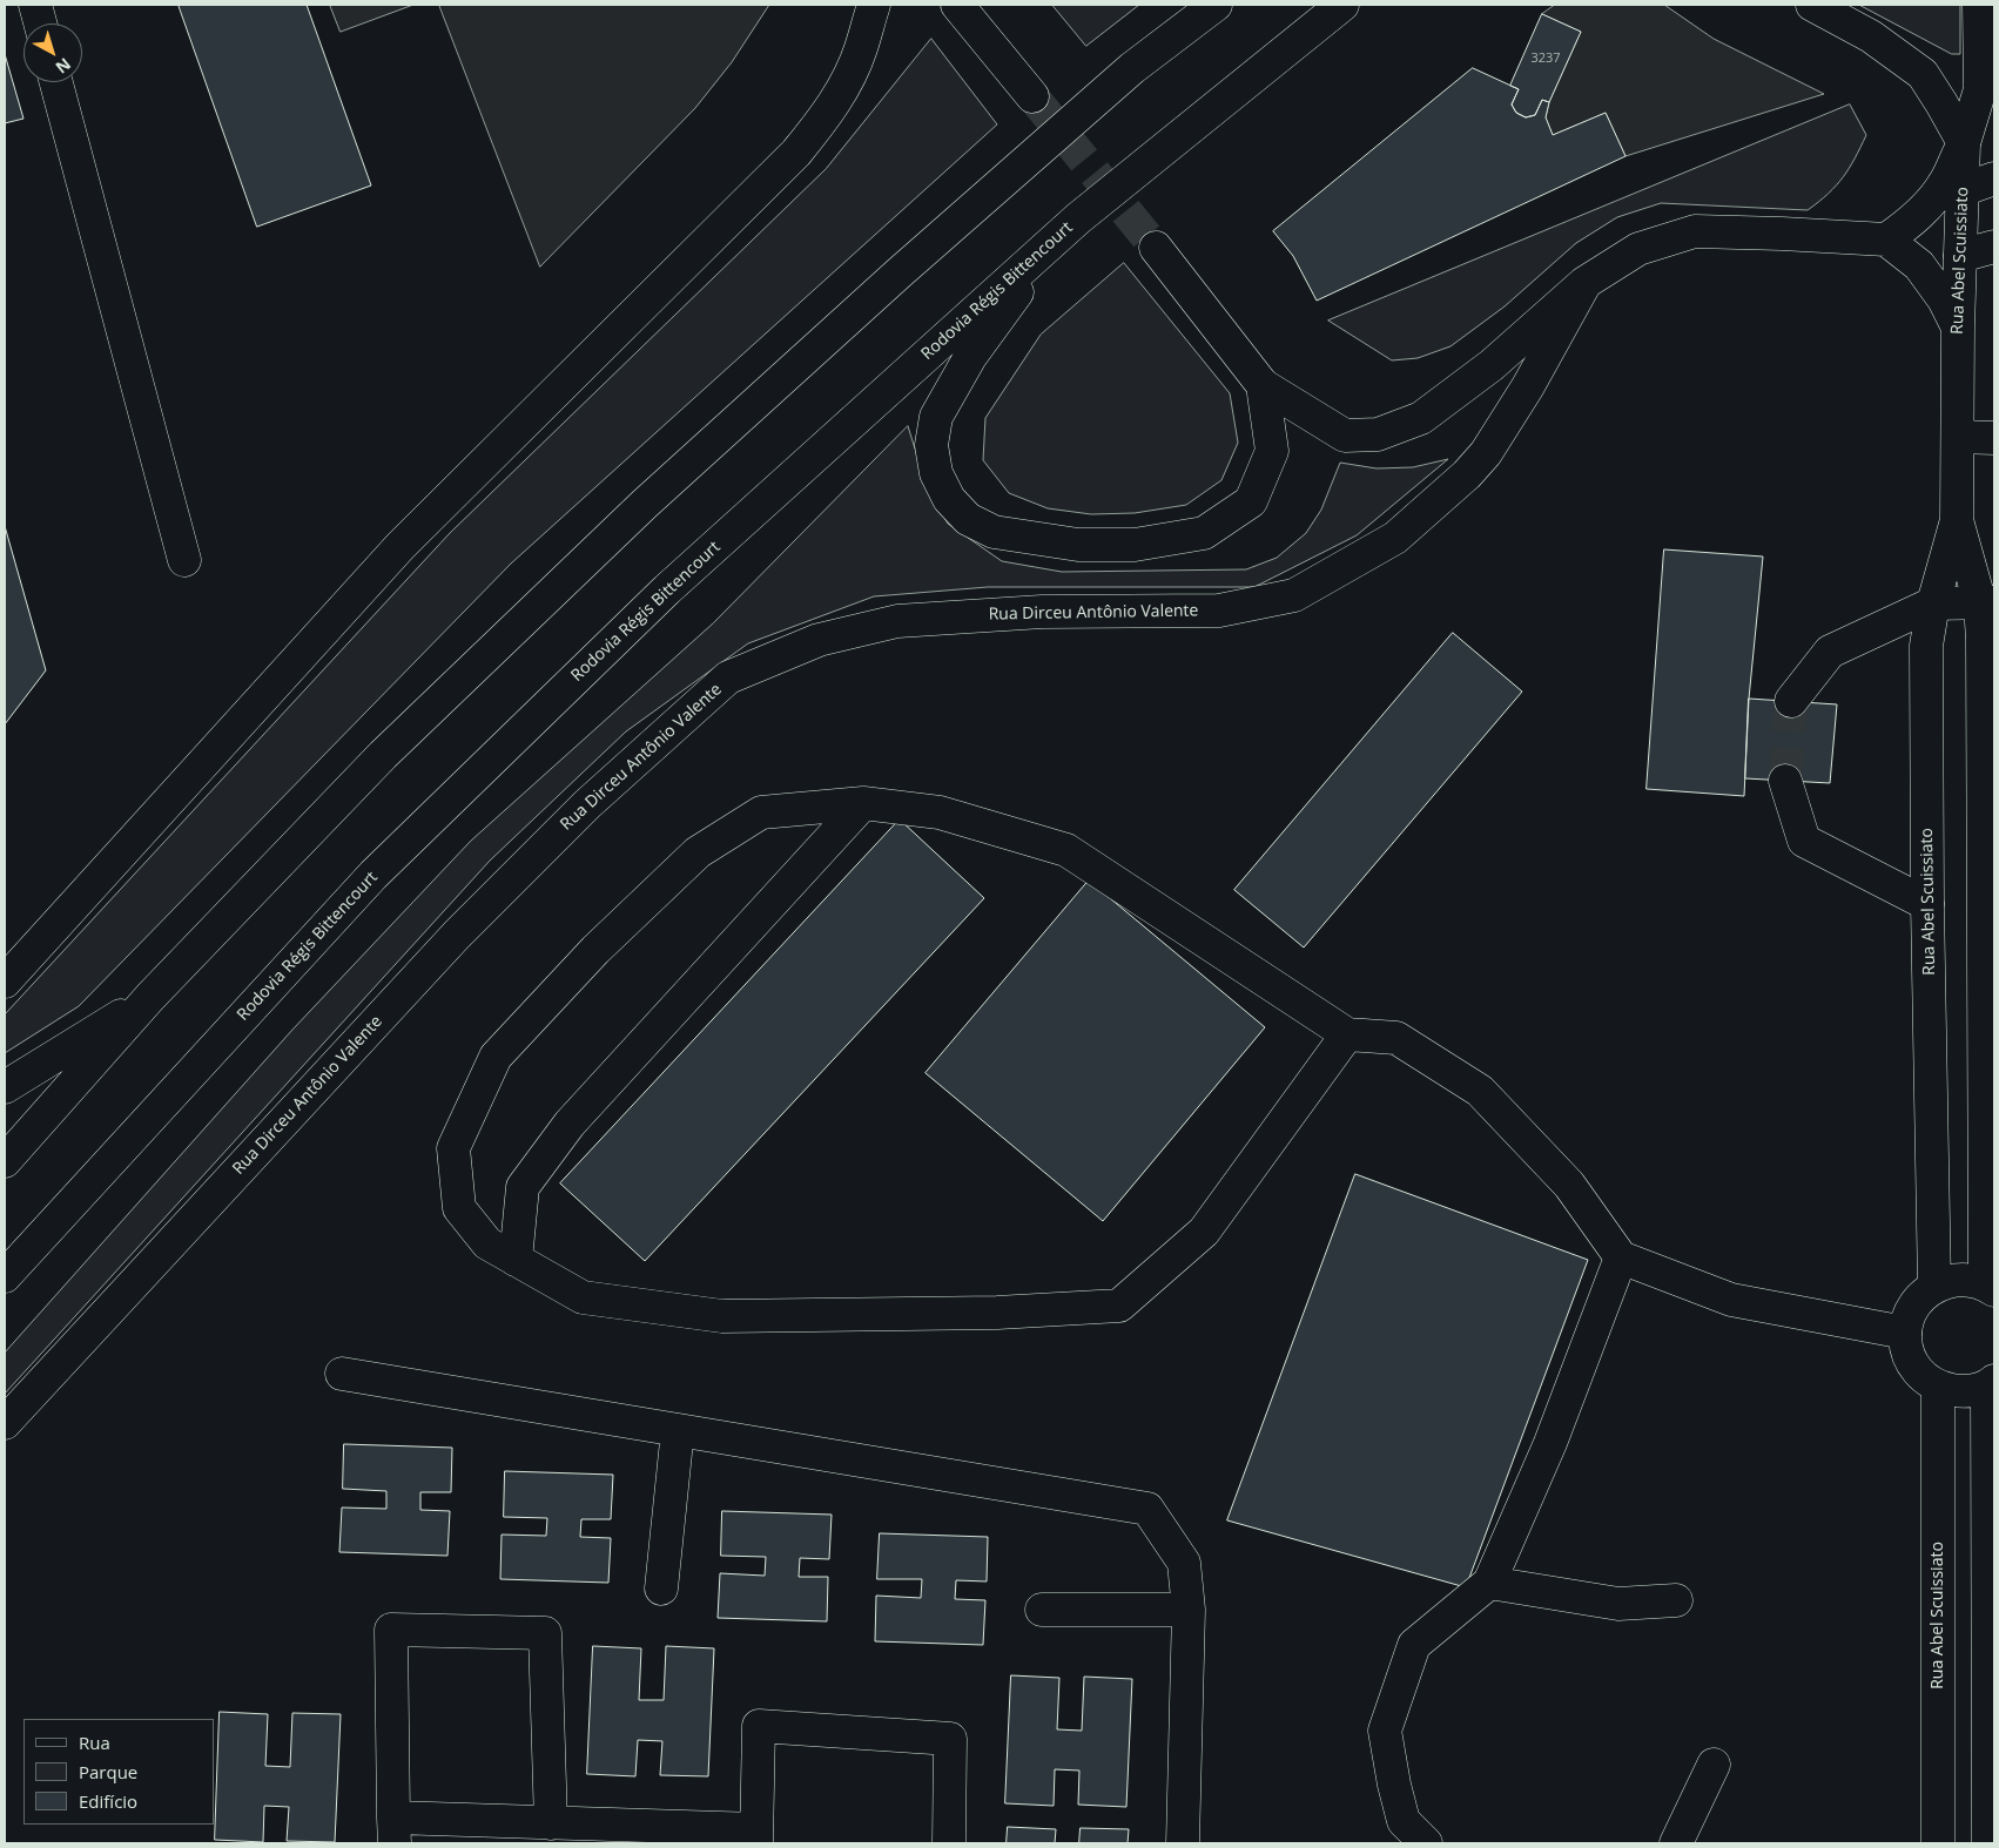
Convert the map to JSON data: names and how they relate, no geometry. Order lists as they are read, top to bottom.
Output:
{
  "streets": {
    "main road": ["Rua Abel Scuissiato", "Rodovia Régis Bittencourt", "Rua Dirceu Antônio Valente"]
  },
  "house_numbers": ["3237"],
  "legend": ["Rua", "Parque", "Edifício"],
  "north": "bottom right"
}
